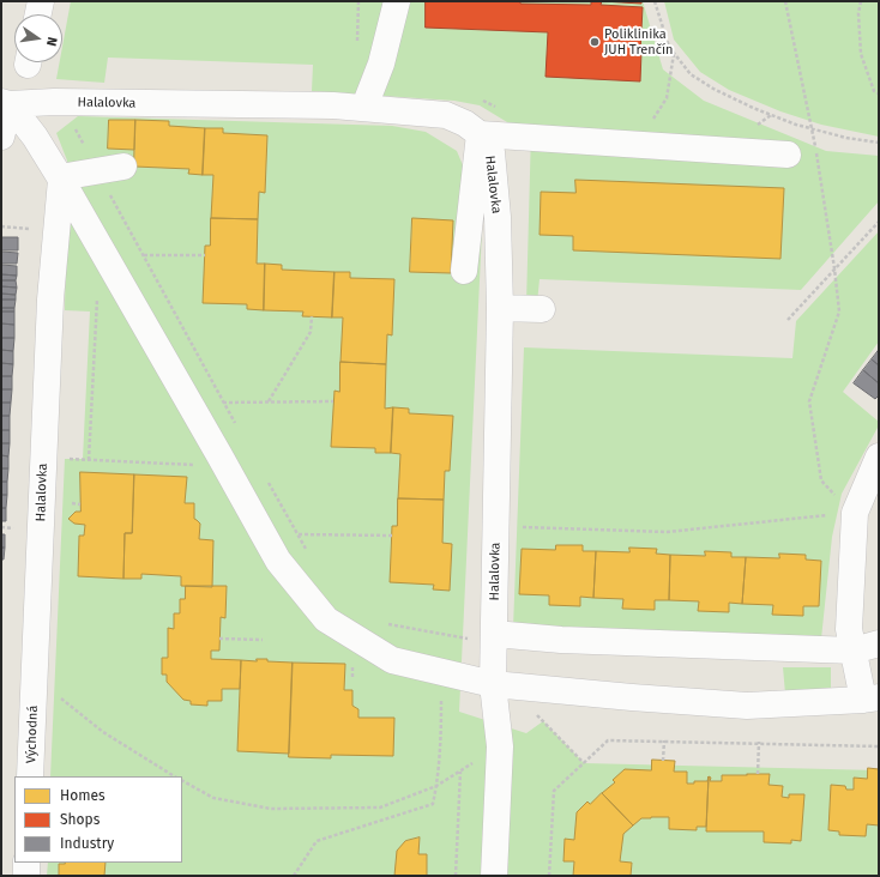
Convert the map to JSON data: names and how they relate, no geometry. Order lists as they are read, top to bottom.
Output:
{
  "streets": {
    "street": ["Halalovka", "Východná"]
  },
  "crossings": [
    ["Halalovka", "Východná"]
  ],
  "places": ["Poliklinika JUH Trenčín"],
  "legend": ["Homes", "Shops", "Industry"],
  "north": "right"
}
